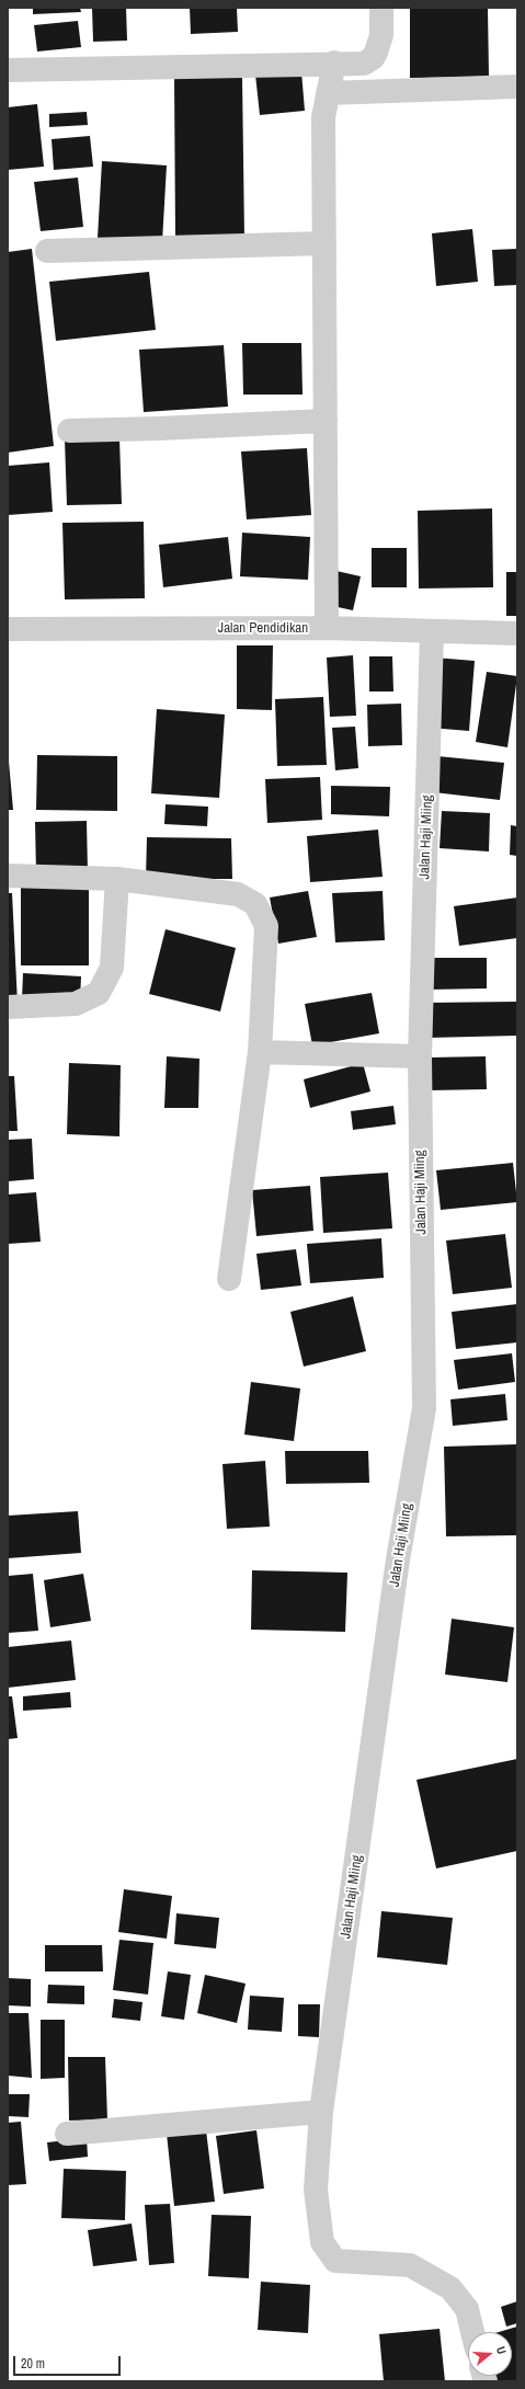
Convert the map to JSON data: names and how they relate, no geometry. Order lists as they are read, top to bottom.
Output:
{
  "streets": {
    "street": ["Jalan Pendidikan", "Jalan Haji Miing"]
  },
  "crossings": [
    ["Jalan Pendidikan", "Jalan Haji Miing"]
  ],
  "scale_bar": "20 m",
  "north": "right"
}
